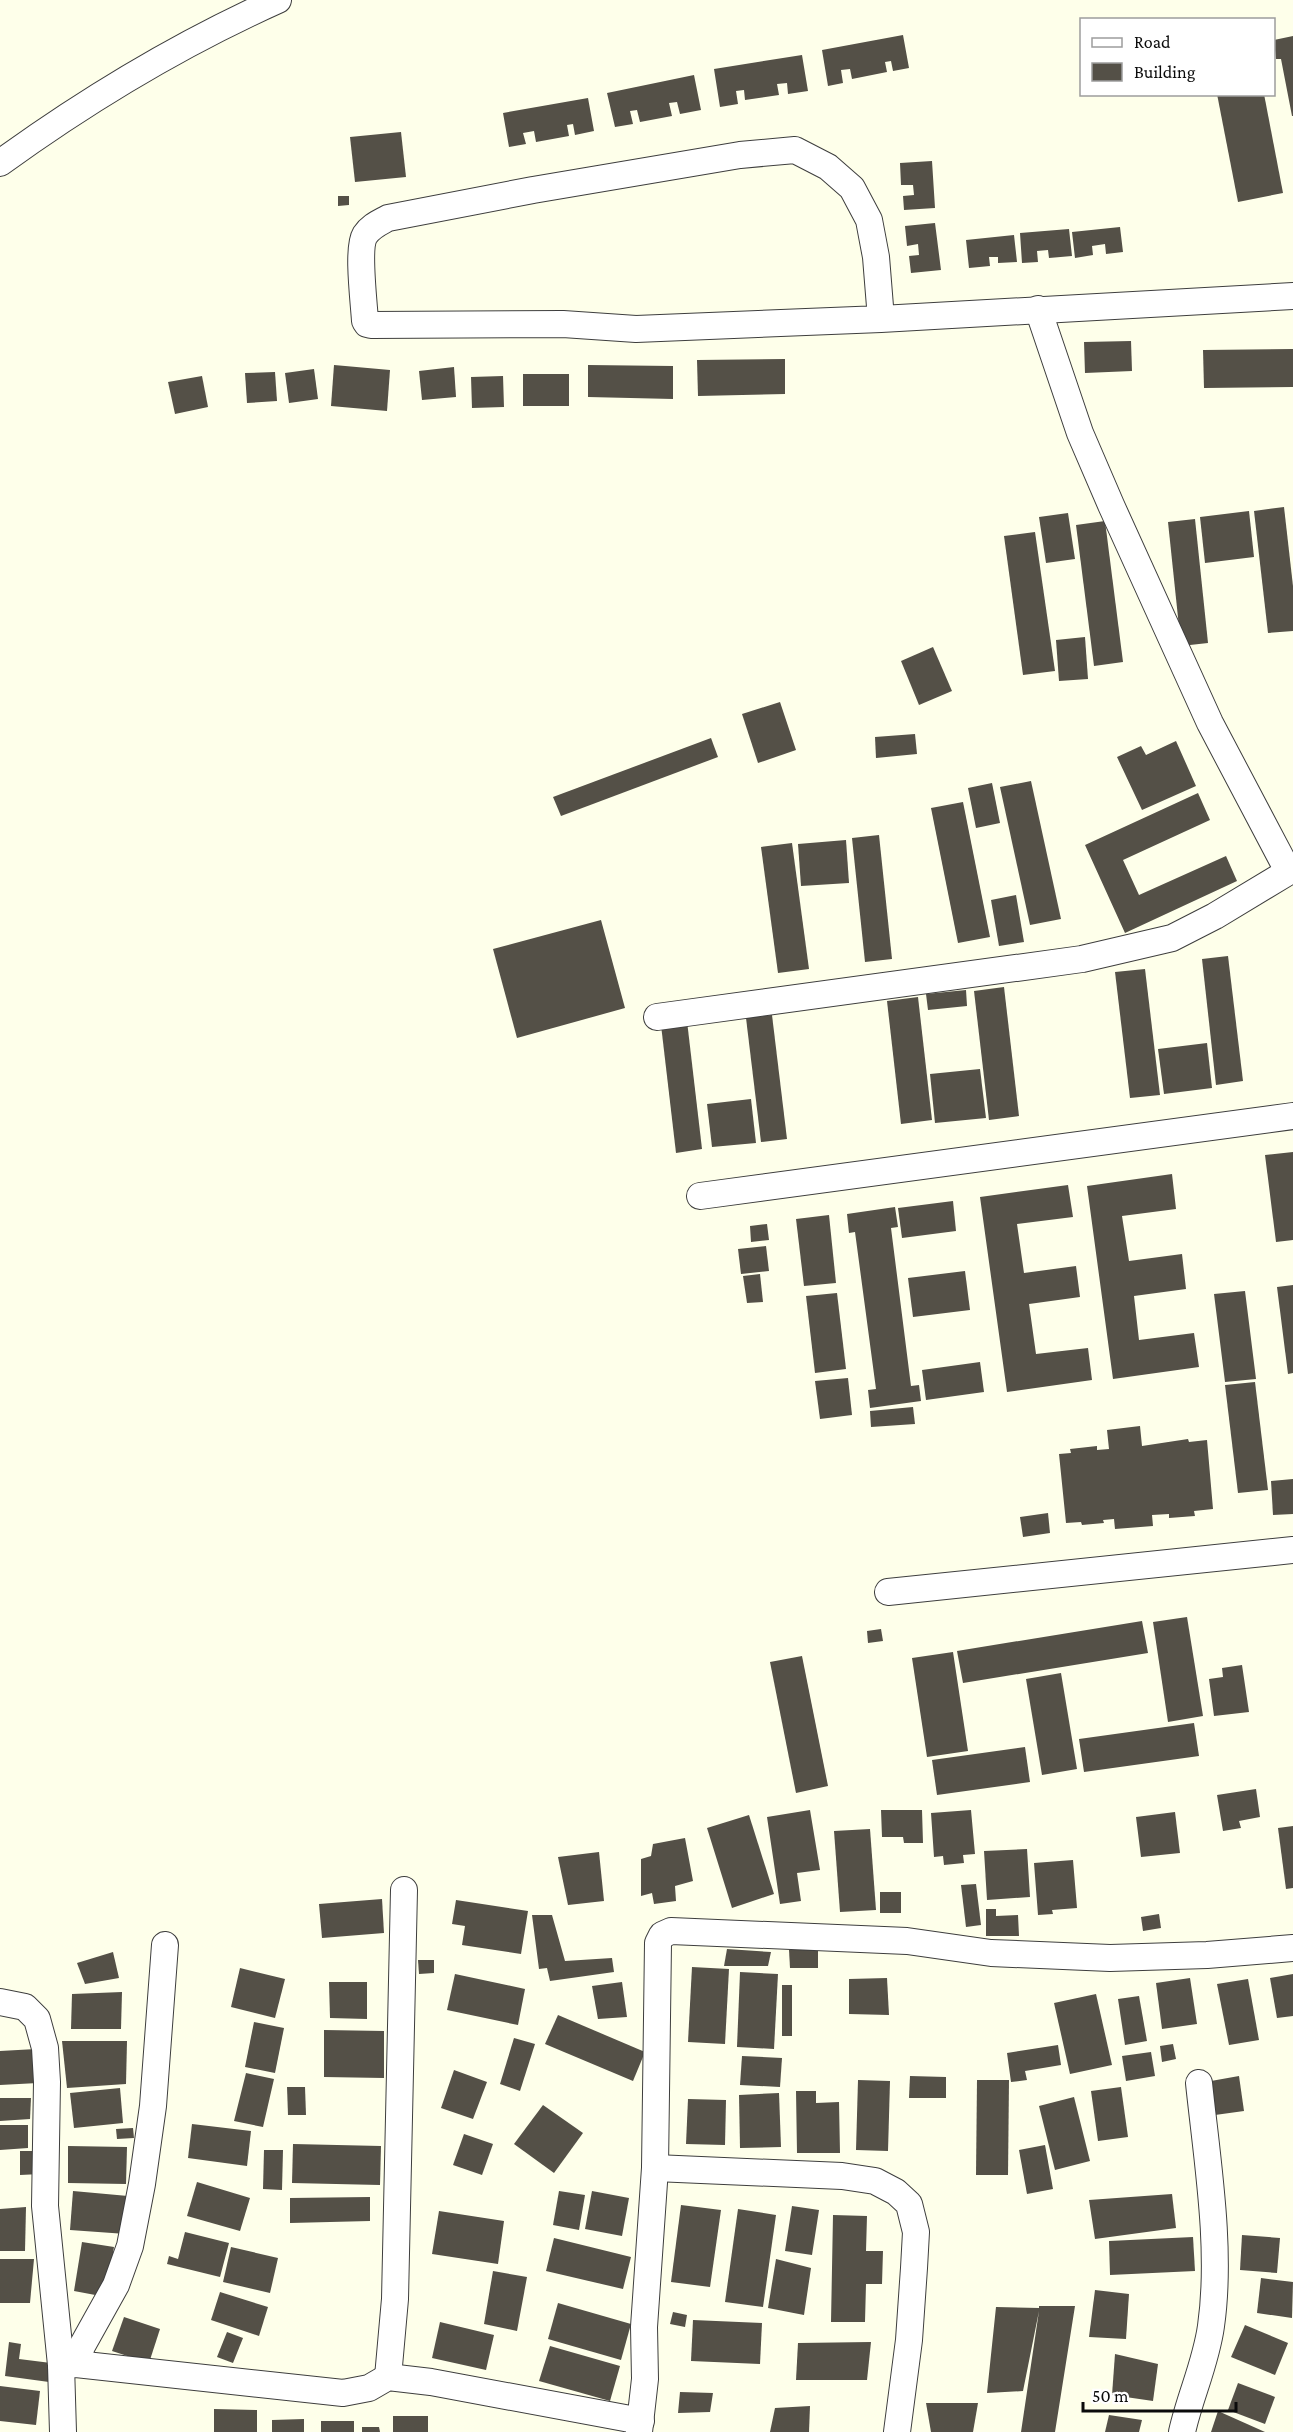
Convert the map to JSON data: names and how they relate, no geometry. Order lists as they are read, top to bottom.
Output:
{
  "legend": ["Road", "Building"],
  "scale_bar": "50 m"
}
